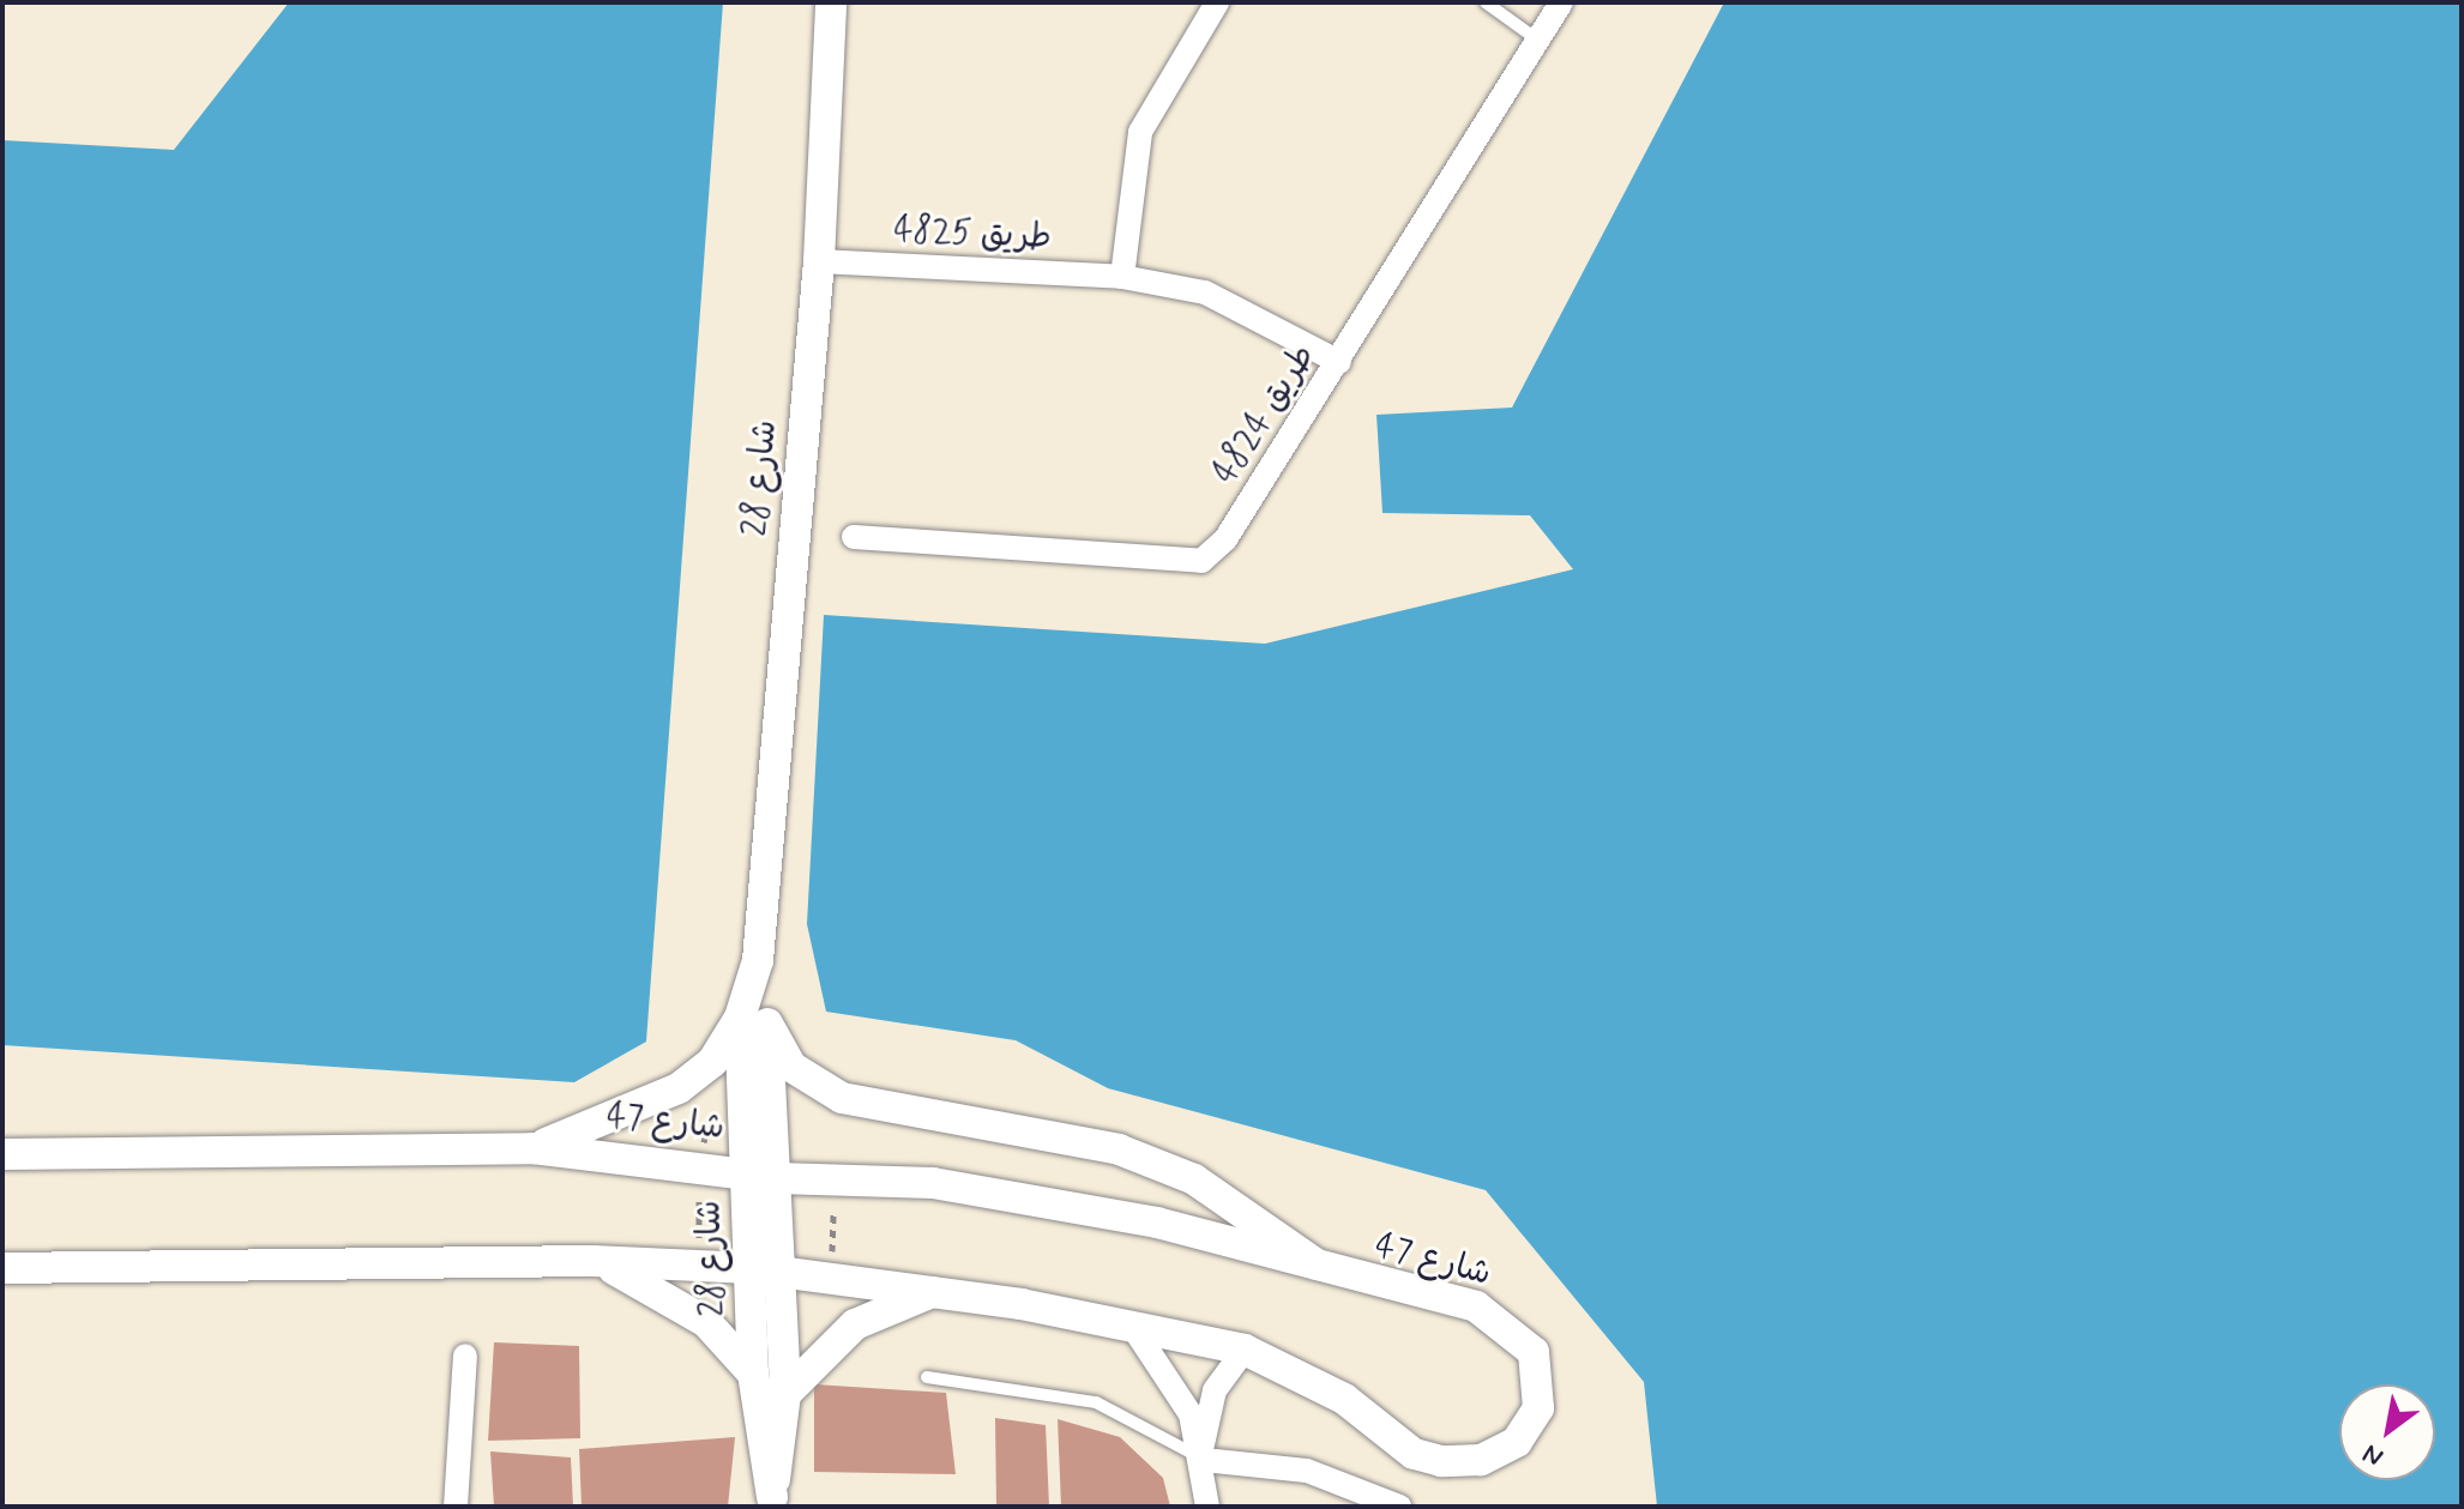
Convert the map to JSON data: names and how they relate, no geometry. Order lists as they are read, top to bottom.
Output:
{
  "streets": {
    "street": [
      "طريق 4825",
      "طريق 4824",
      "شارع 28",
      "شارع 47"
    ]
  },
  "crossings": [
    ["طريق 4825", "طريق 4824"],
    ["طريق 4825", "شارع 28"],
    ["شارع 28", "شارع 47"]
  ],
  "north": "bottom left"
}
